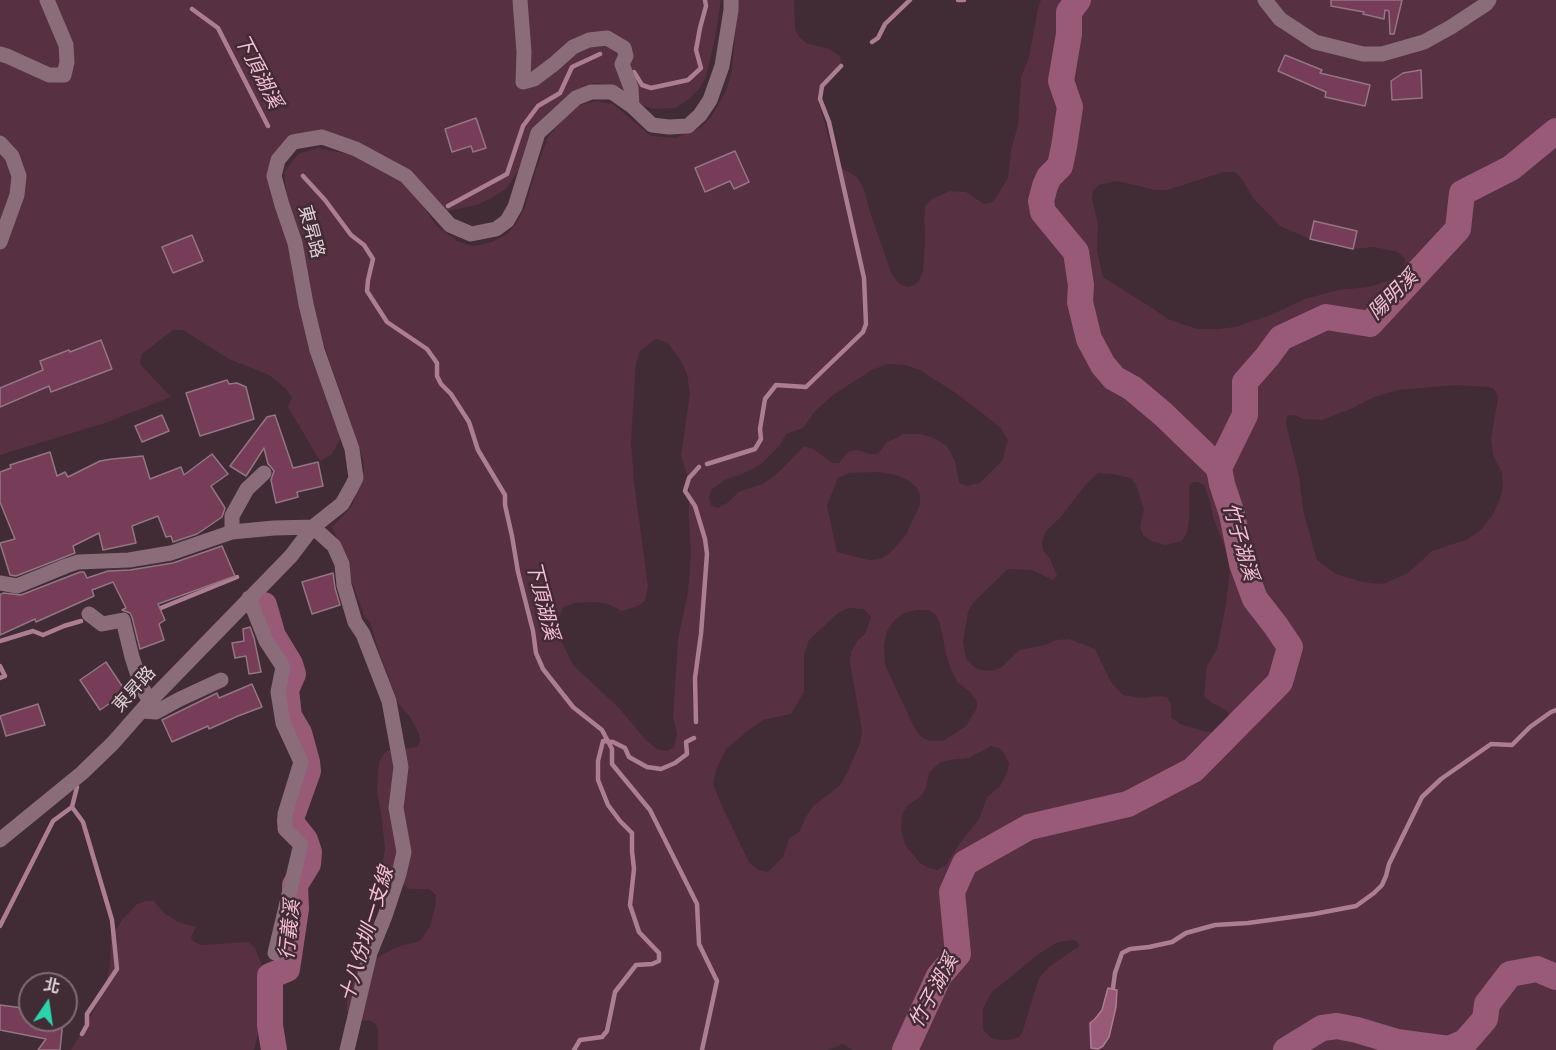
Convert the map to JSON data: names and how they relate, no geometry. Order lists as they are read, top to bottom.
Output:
{
  "streets": {
    "street": ["東昇路"]
  },
  "water": [
    "下頂湖溪",
    "陽明溪",
    "竹子湖溪",
    "行義溪",
    "十八份圳一支線"
  ],
  "north": "top"
}
